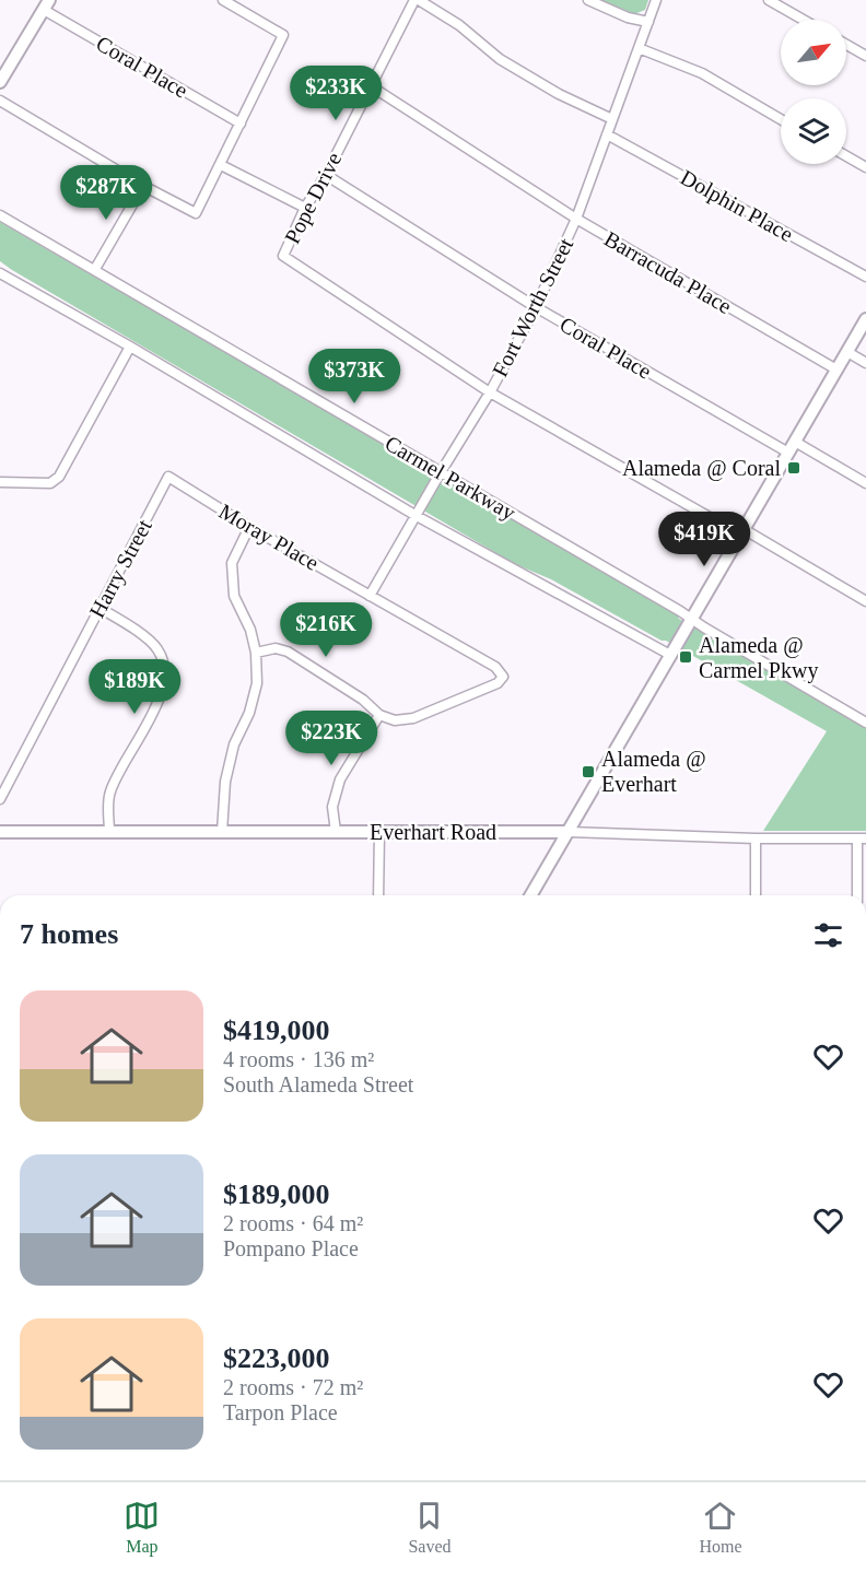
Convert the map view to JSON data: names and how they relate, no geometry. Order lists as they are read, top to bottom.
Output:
{
  "streets": {
    "main road": ["Everhart Road"],
    "street": [
      "Coral Place",
      "Pope Drive",
      "Dolphin Place",
      "Barracuda Place",
      "Fort Worth Street",
      "Carmel Parkway",
      "Moray Place",
      "Harry Street"
    ]
  },
  "crossings": [
    ["Coral Place", "Pope Drive"],
    ["Coral Place", "Fort Worth Street"],
    ["Pope Drive", "Barracuda Place"],
    ["Pope Drive", "Fort Worth Street"],
    ["Dolphin Place", "Fort Worth Street"],
    ["Barracuda Place", "Fort Worth Street"],
    ["Fort Worth Street", "Carmel Parkway"],
    ["Fort Worth Street", "Moray Place"],
    ["Moray Place", "Harry Street"]
  ],
  "places": {
    "transit": ["Alameda @ Coral", "Alameda @ Carmel Pkwy", "Alameda @ Everhart"]
  },
  "north": "top right",
  "page": {
    "price": [
      "$233K",
      "$287K",
      "$373K",
      "$419K",
      "$216K",
      "$189K",
      "$223K"
    ],
    "heading": "7 homes",
    "list": [
      {
        "name": "$419,000",
        "note": "4 rooms · 136 m² · South Alameda Street"
      },
      {
        "name": "$189,000",
        "note": "2 rooms · 64 m² · Pompano Place"
      },
      {
        "name": "$223,000",
        "note": "2 rooms · 72 m² · Tarpon Place"
      }
    ],
    "tabs": ["Map", "Saved", "Home"]
  }
}
